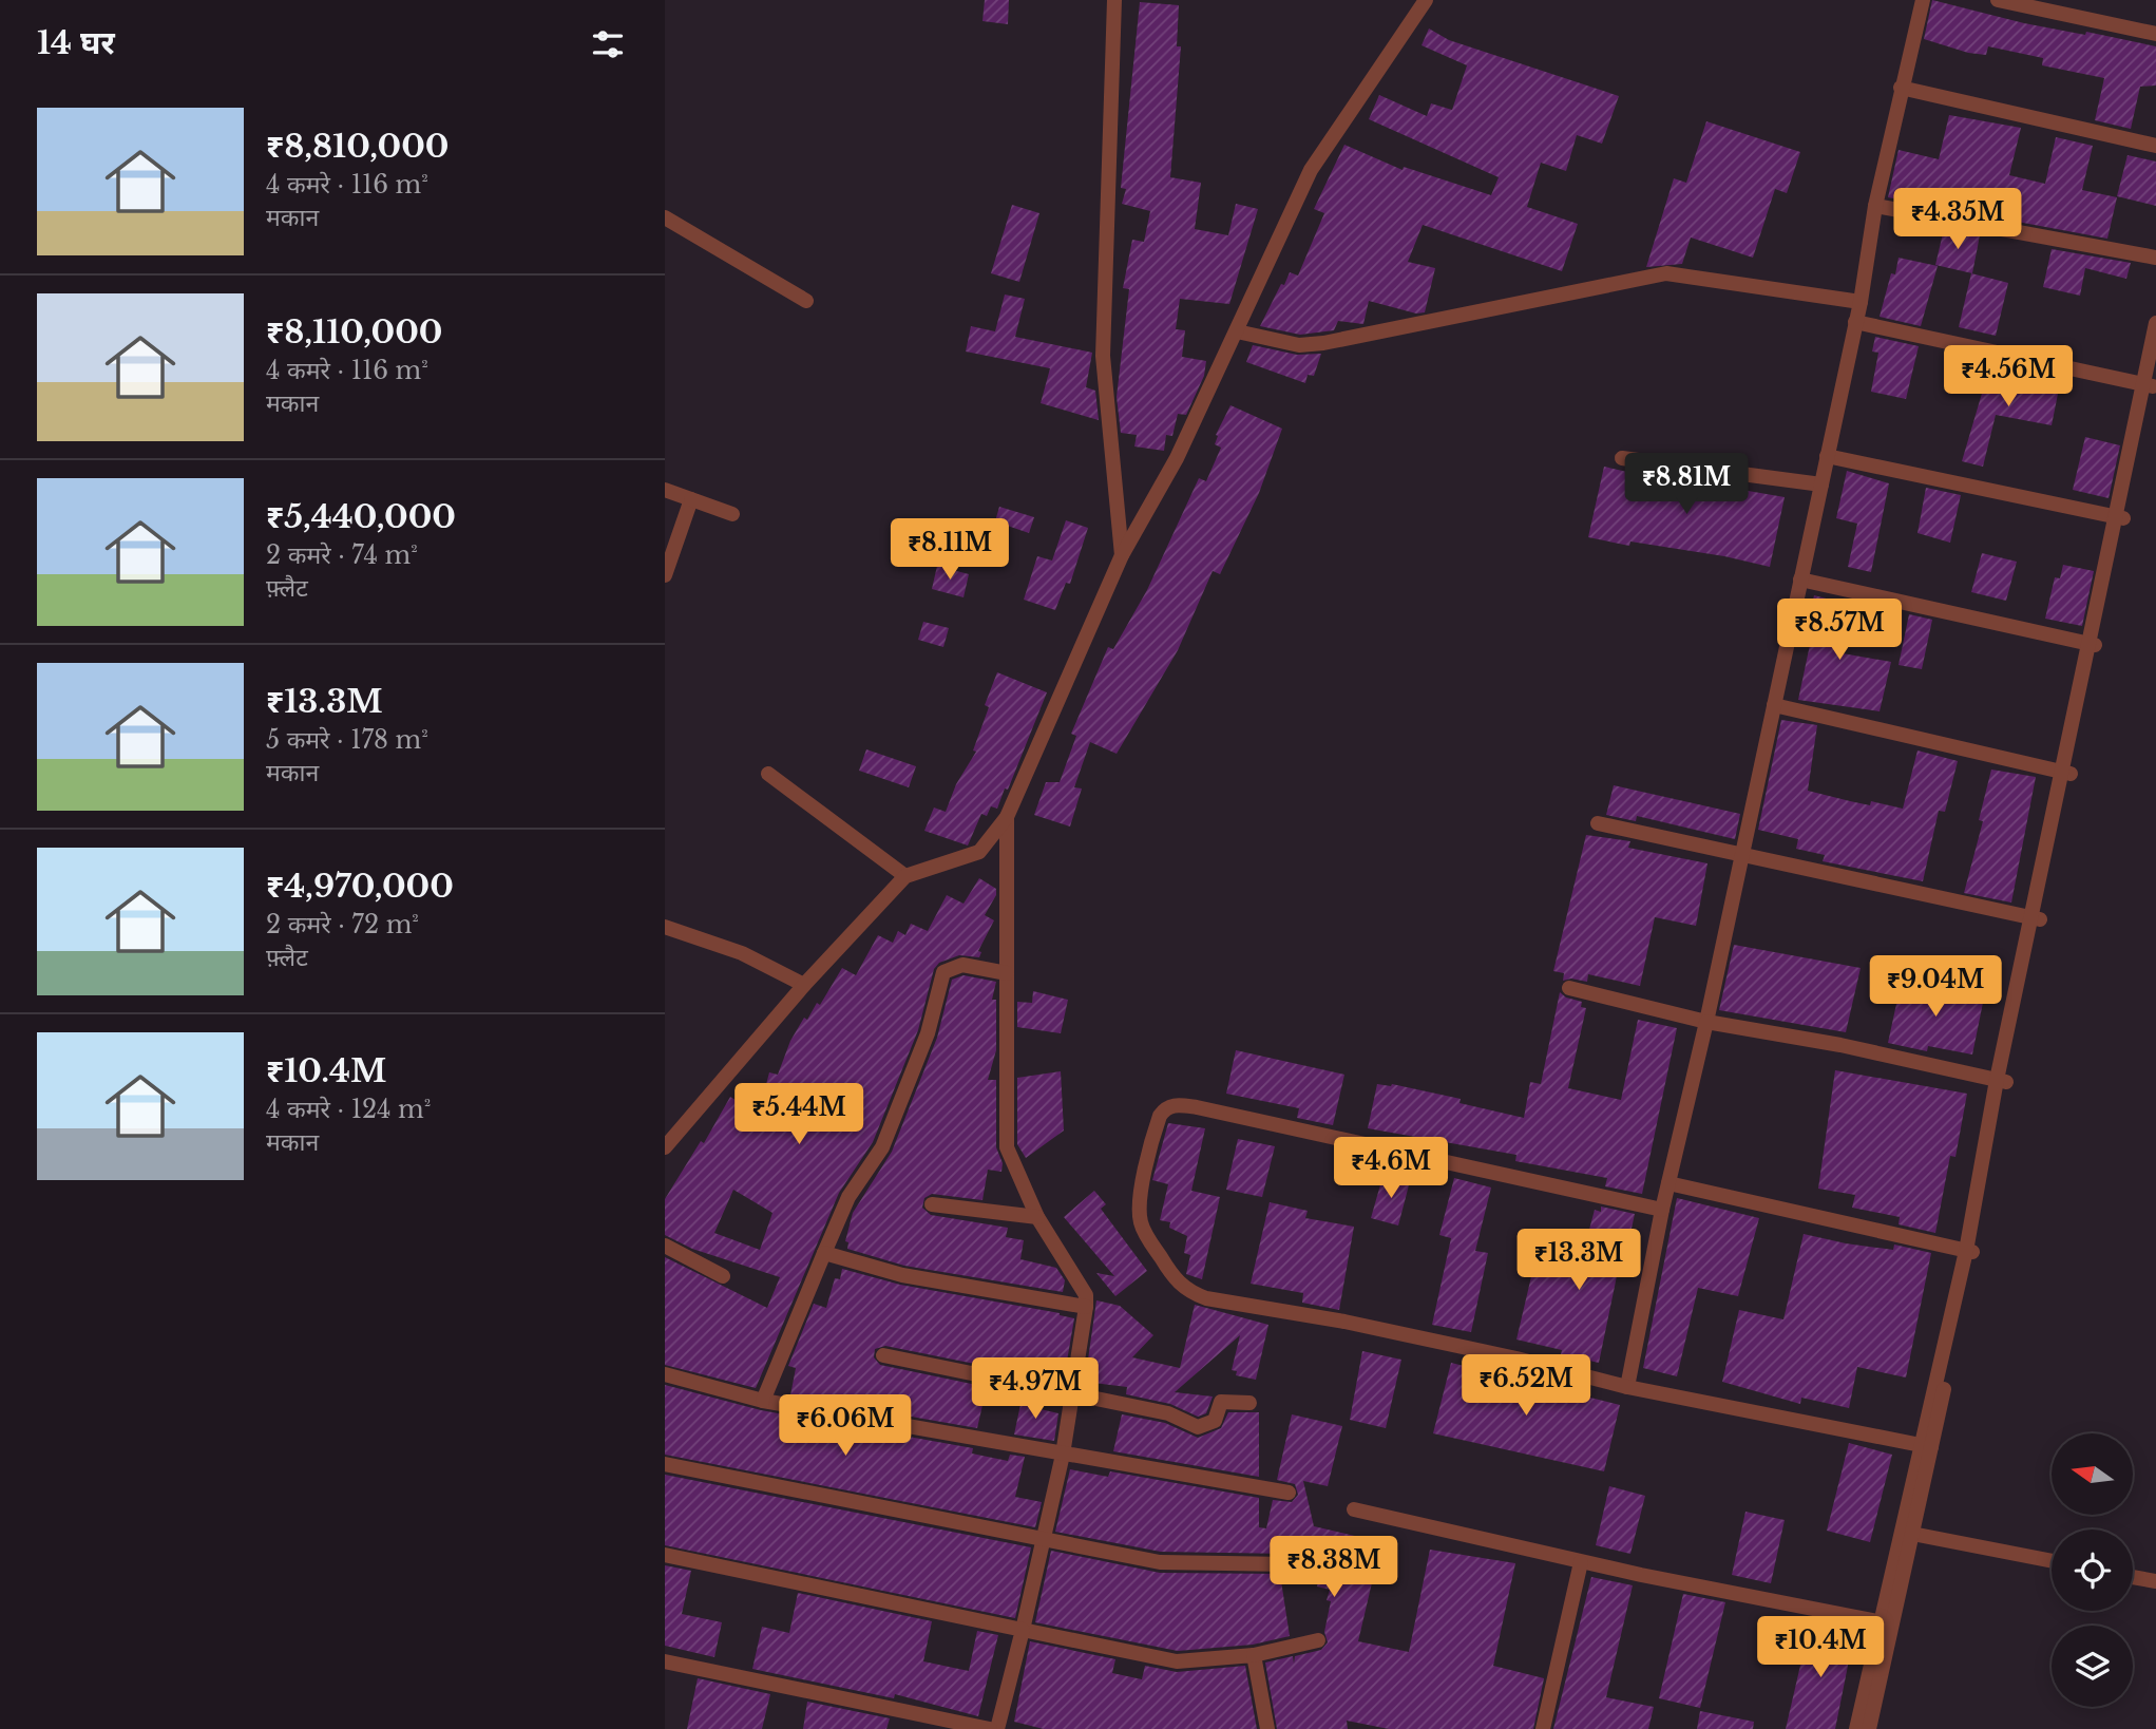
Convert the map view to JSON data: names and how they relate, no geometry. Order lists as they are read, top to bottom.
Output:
{
  "north": "left",
  "page": {
    "heading": "14 घर",
    "list": [
      {
        "name": "₹8,810,000",
        "note": "4 कमरे · 116 m² · मकान"
      },
      {
        "name": "₹8,110,000",
        "note": "4 कमरे · 116 m² · मकान"
      },
      {
        "name": "₹5,440,000",
        "note": "2 कमरे · 74 m² · फ़्लैट"
      },
      {
        "name": "₹13.3M",
        "note": "5 कमरे · 178 m² · मकान"
      },
      {
        "name": "₹4,970,000",
        "note": "2 कमरे · 72 m² · फ़्लैट"
      },
      {
        "name": "₹10.4M",
        "note": "4 कमरे · 124 m² · मकान"
      }
    ],
    "price": [
      "₹4.35M",
      "₹4.56M",
      "₹8.81M",
      "₹8.11M",
      "₹8.57M",
      "₹9.04M",
      "₹5.44M",
      "₹4.6M",
      "₹13.3M",
      "₹6.52M",
      "₹4.97M",
      "₹6.06M",
      "₹8.38M",
      "₹10.4M"
    ]
  }
}
